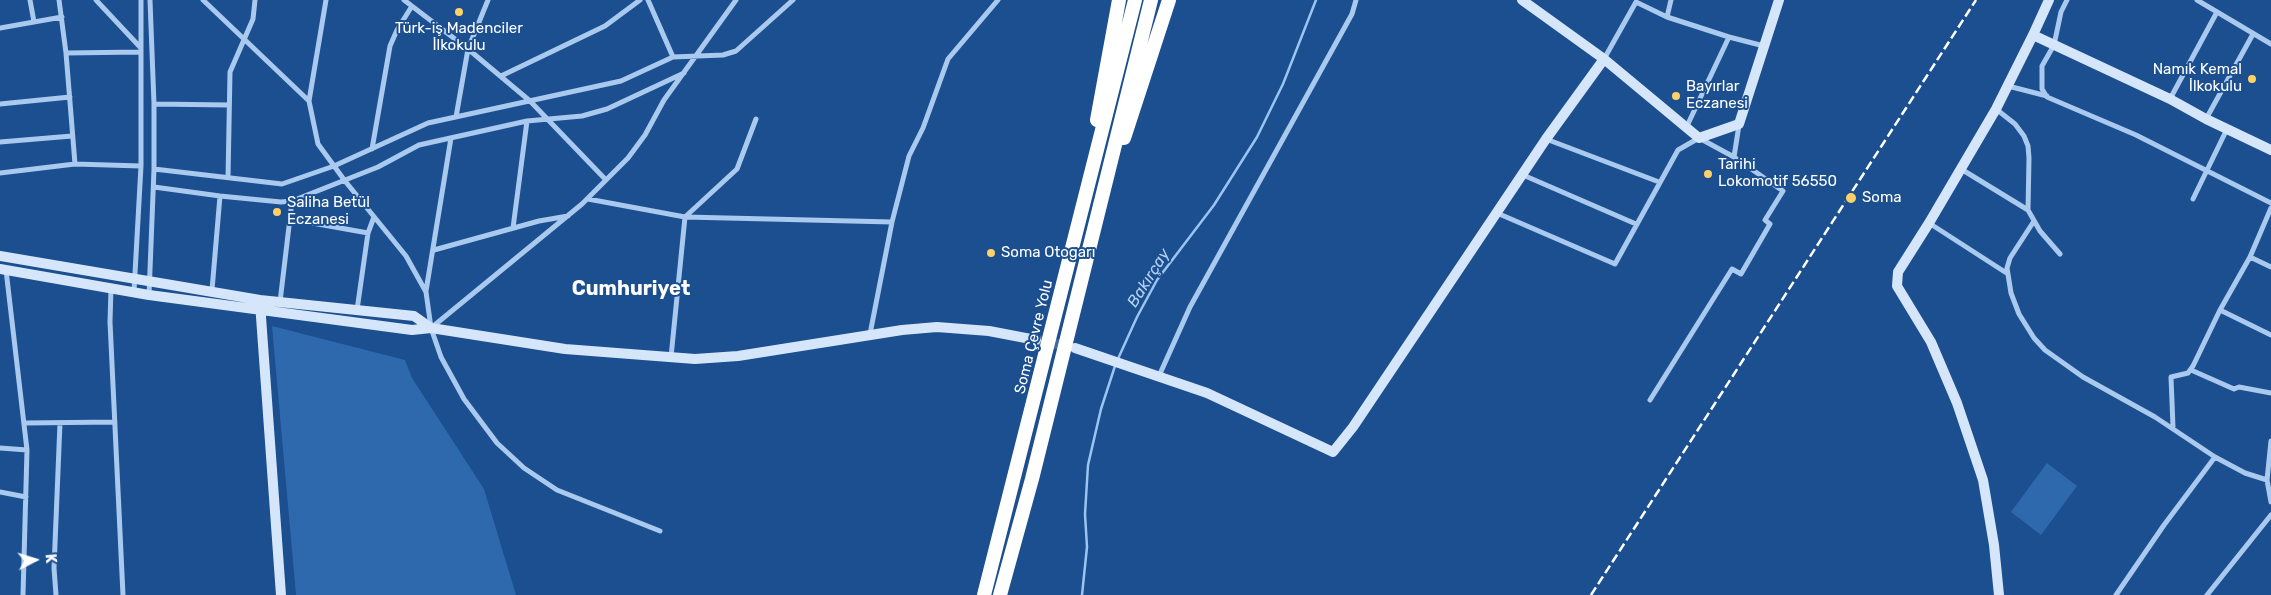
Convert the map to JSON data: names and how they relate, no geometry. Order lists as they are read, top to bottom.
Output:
{
  "streets": {
    "highway": ["Soma Çevre Yolu"]
  },
  "districts": ["Cumhuriyet"],
  "water": ["Bakırçay"],
  "places": [
    "Türk-iş Madenciler İlkokulu",
    "Namık Kemal İlkokulu",
    "Bayırlar Eczanesi",
    "Tarihi Lokomotif 56550",
    "Soma",
    "Saliha Betül Eczanesi",
    "Soma Otogarı"
  ],
  "north": "right"
}
